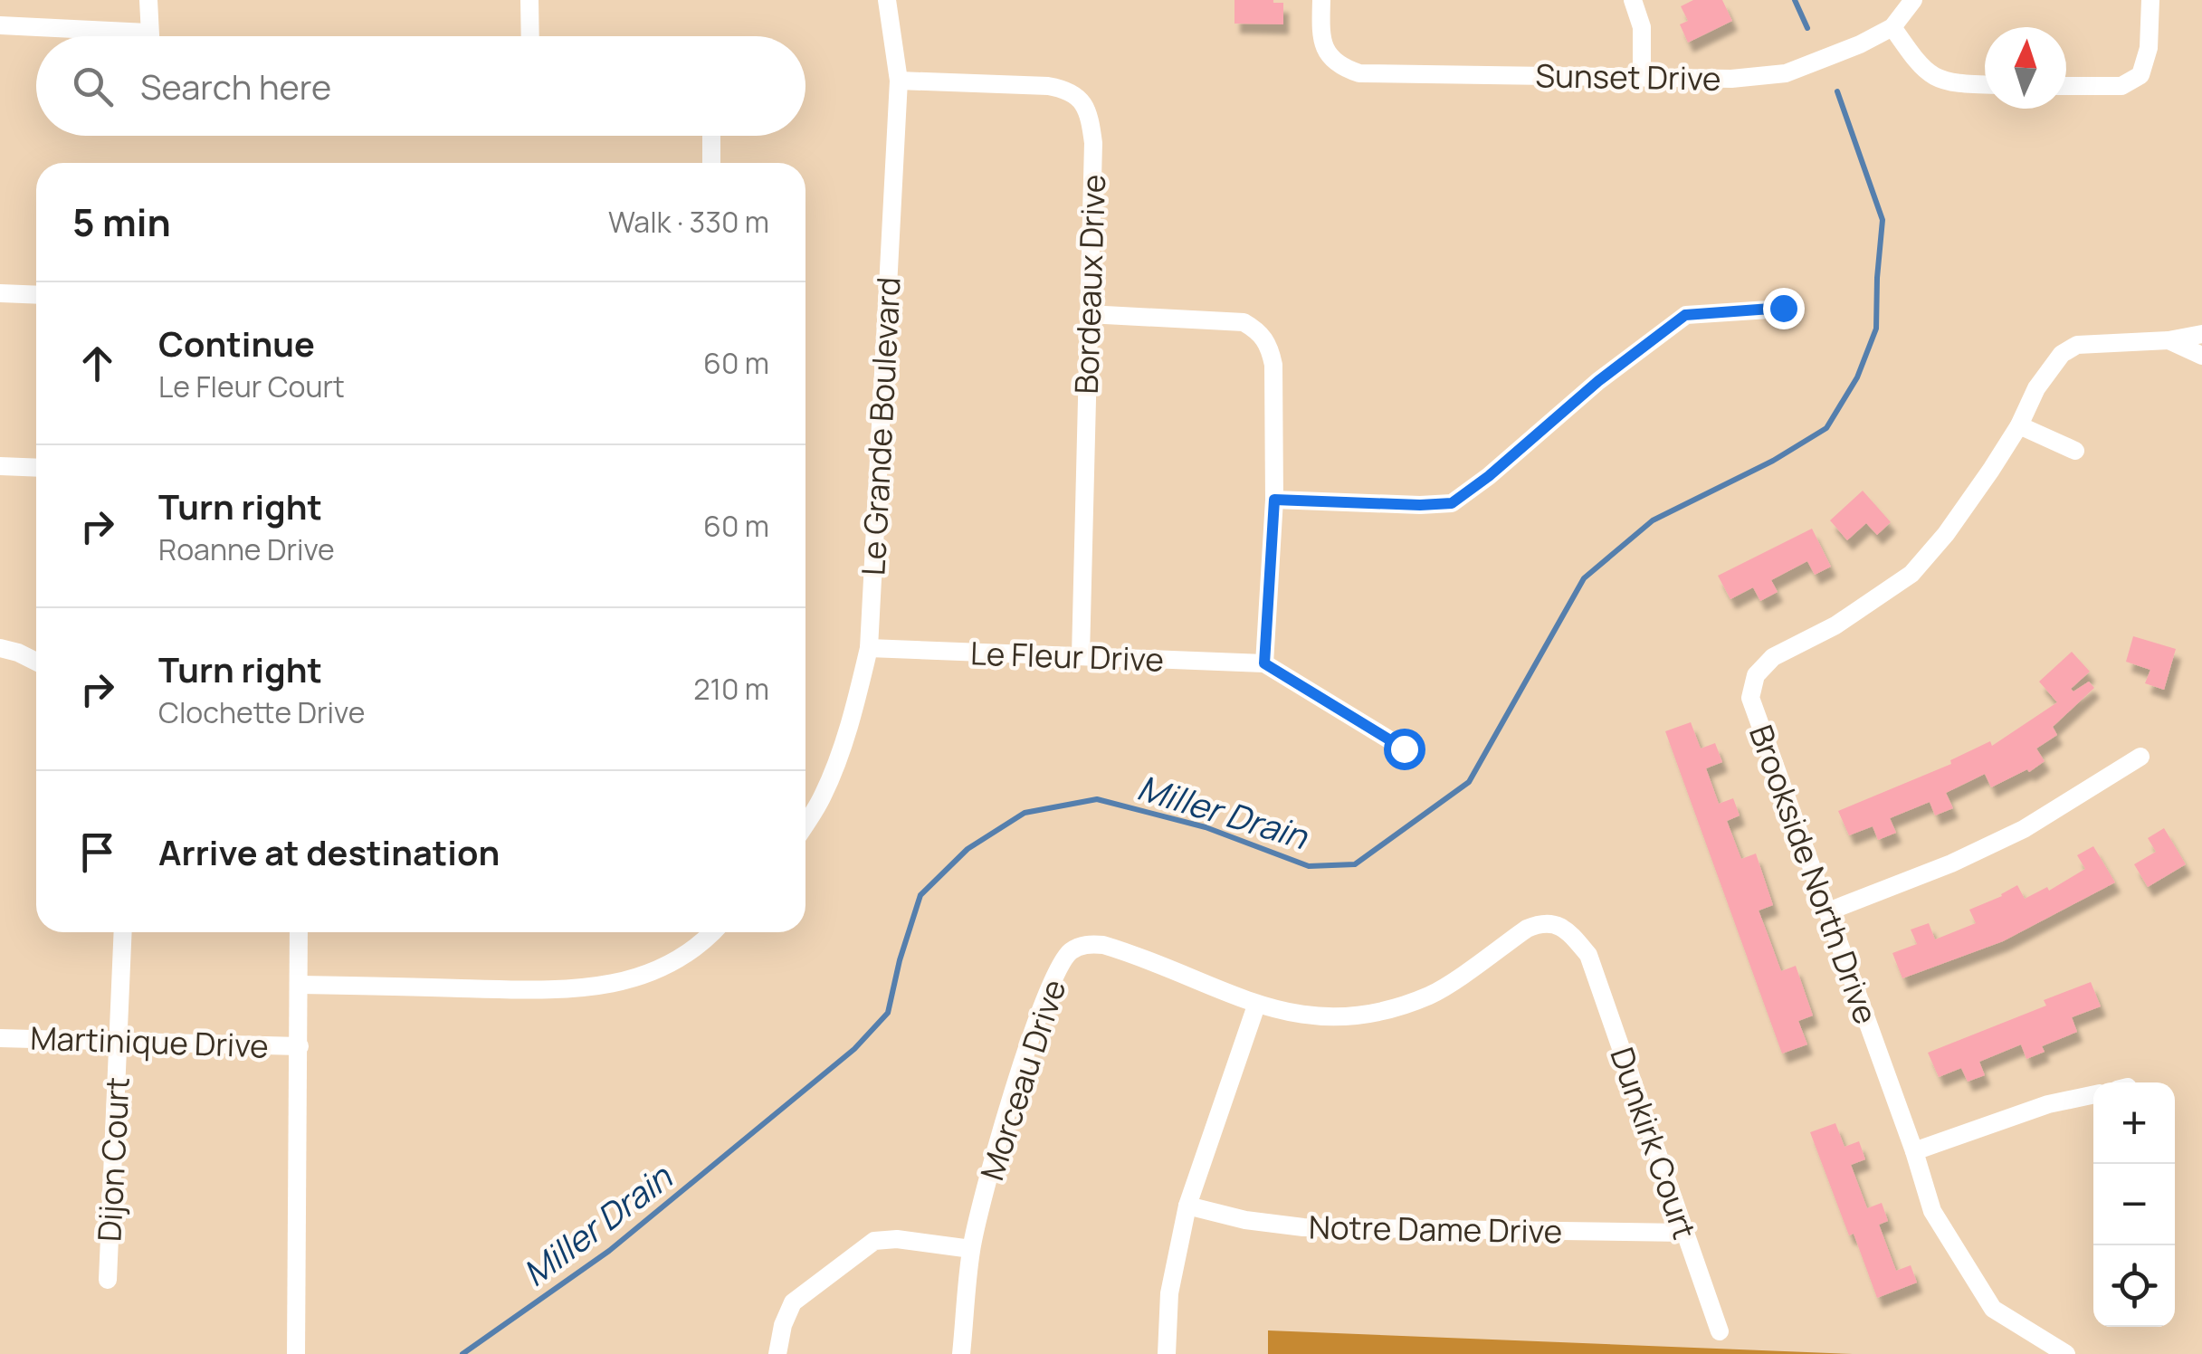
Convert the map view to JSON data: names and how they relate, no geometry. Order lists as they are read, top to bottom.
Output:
{
  "streets": {
    "street": [
      "Sunset Drive",
      "Bordeaux Drive",
      "Le Grande Boulevard",
      "Le Fleur Drive",
      "Brookside North Drive",
      "Martinique Drive",
      "Morceau Drive",
      "Dunkirk Court",
      "Dijon Court",
      "Notre Dame Drive"
    ]
  },
  "crossings": [
    ["Bordeaux Drive", "Le Grande Boulevard"],
    ["Bordeaux Drive", "Le Fleur Drive"],
    ["Le Grande Boulevard", "Le Fleur Drive"],
    ["Martinique Drive", "Dijon Court"],
    ["Morceau Drive", "Dunkirk Court"],
    ["Dunkirk Court", "Notre Dame Drive"]
  ],
  "water": ["Miller Drain"],
  "north": "top",
  "page": {
    "search": "Search here",
    "heading": ["5 min", "Walk · 330 m"],
    "list": [
      ["Continue", "Le Fleur Court", "60 m"],
      ["Turn right", "Roanne Drive", "60 m"],
      ["Turn right", "Clochette Drive", "210 m"],
      "Arrive at destination"
    ],
    "map_buttons": ["+", "−"]
  }
}
